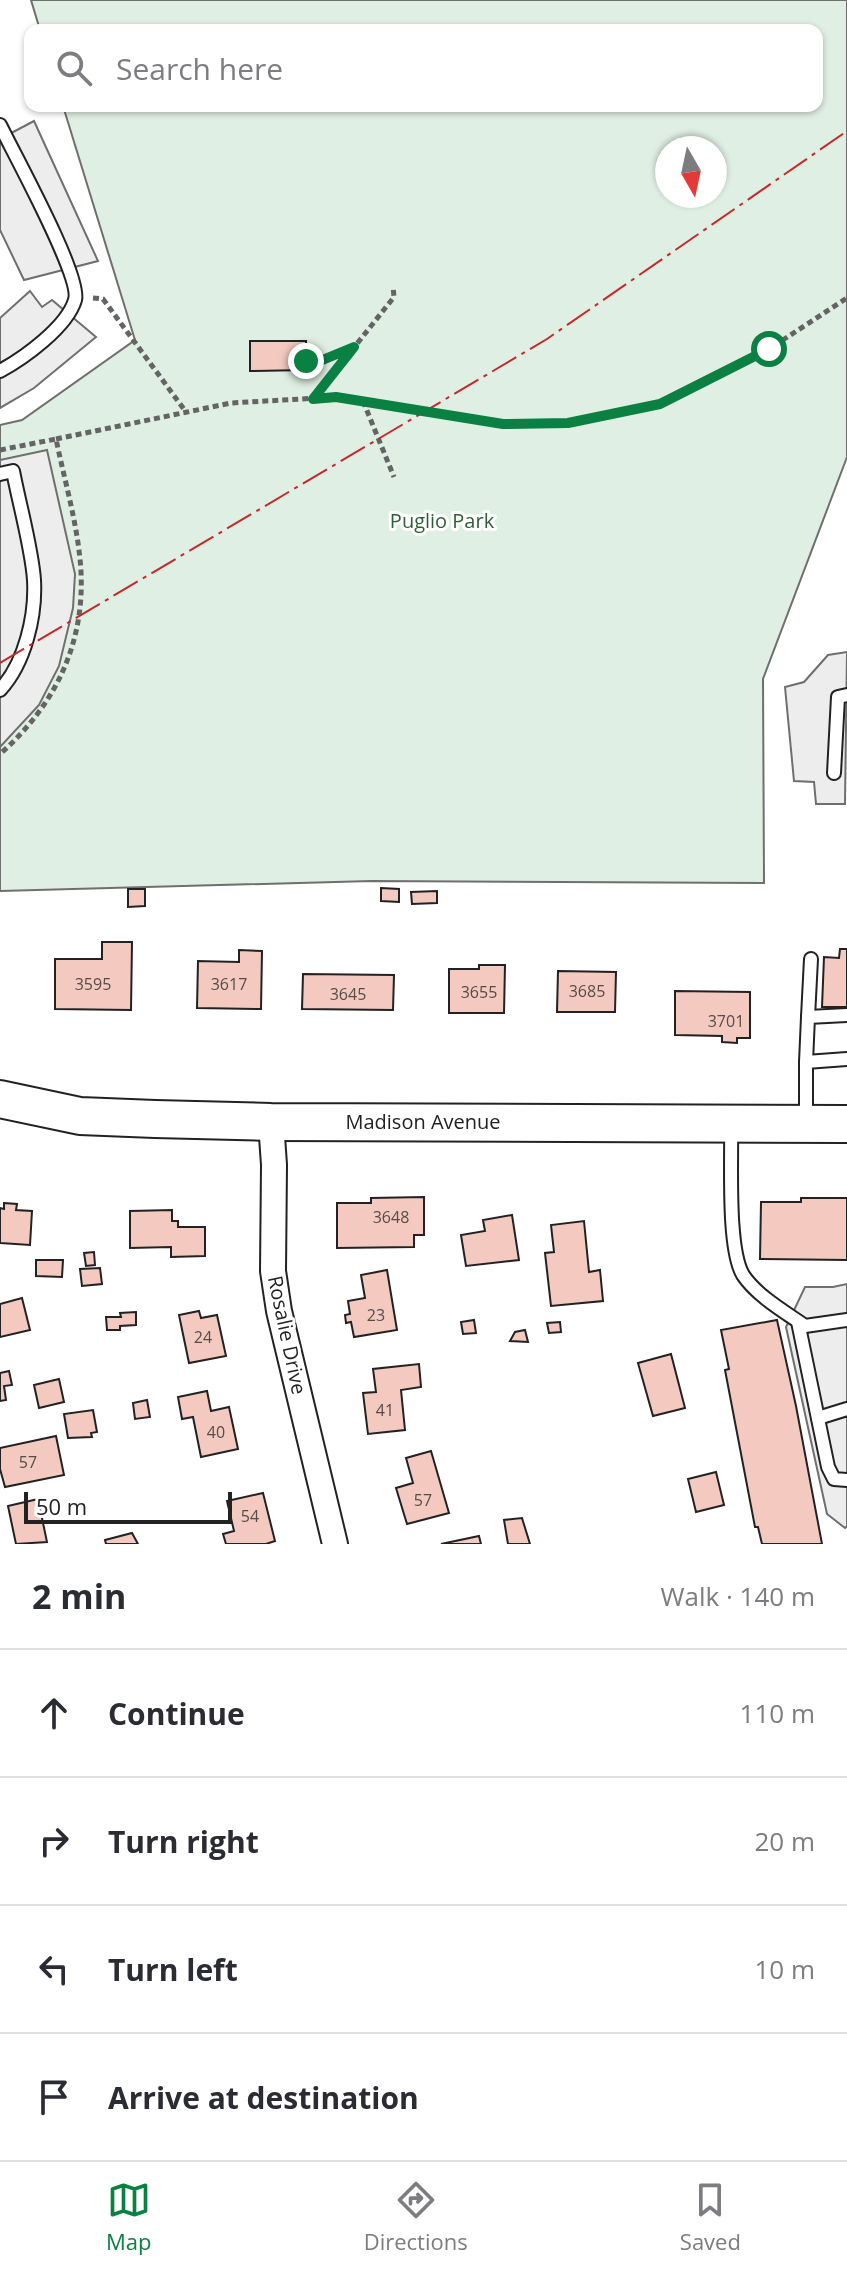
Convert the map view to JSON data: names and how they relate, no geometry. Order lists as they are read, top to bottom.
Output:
{
  "streets": {
    "main road": ["Madison Avenue"],
    "street": ["Rosalie Drive"]
  },
  "crossings": [
    ["Madison Avenue", "Rosalie Drive"]
  ],
  "parks": ["Puglio Park"],
  "house_numbers": [
    "3595",
    "3617",
    "3685",
    "3655",
    "3645",
    "3701",
    "3648",
    "23",
    "24",
    "41",
    "40",
    "57",
    "57",
    "54"
  ],
  "scale_bar": "50 m",
  "north": "bottom",
  "page": {
    "search": "Search here",
    "scale": "50 m",
    "heading": ["2 min", "Walk · 140 m"],
    "list": [
      ["Continue", "110 m"],
      ["Turn right", "20 m"],
      ["Turn left", "10 m"],
      "Arrive at destination"
    ],
    "nav": ["Map", "Directions", "Saved"]
  }
}
